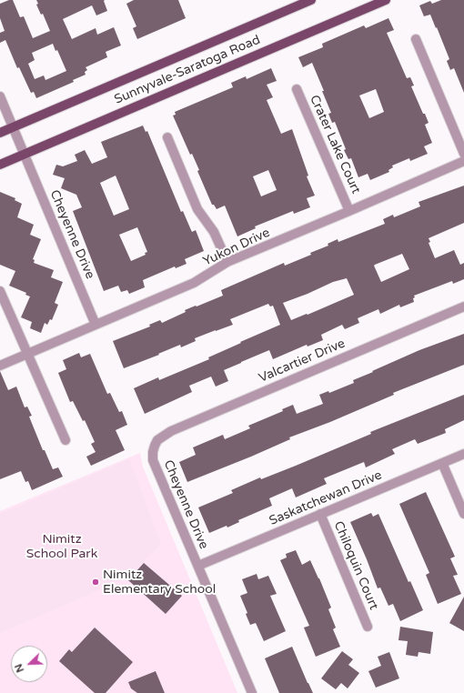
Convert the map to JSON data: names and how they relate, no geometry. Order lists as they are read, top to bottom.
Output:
{
  "streets": {
    "main road": ["Sunnyvale-Saratoga Road"],
    "street": [
      "Crater Lake Court",
      "Cheyenne Drive",
      "Yukon Drive",
      "Valcartier Drive",
      "Saskatchewan Drive",
      "Chiloquin Court"
    ]
  },
  "crossings": [
    ["Sunnyvale-Saratoga Road", "Cheyenne Drive"],
    ["Crater Lake Court", "Yukon Drive"],
    ["Cheyenne Drive", "Yukon Drive"],
    ["Cheyenne Drive", "Valcartier Drive"],
    ["Cheyenne Drive", "Saskatchewan Drive"],
    ["Saskatchewan Drive", "Chiloquin Court"]
  ],
  "parks": ["Nimitz School Park"],
  "places": ["Nimitz Elementary School"],
  "north": "bottom left"
}
